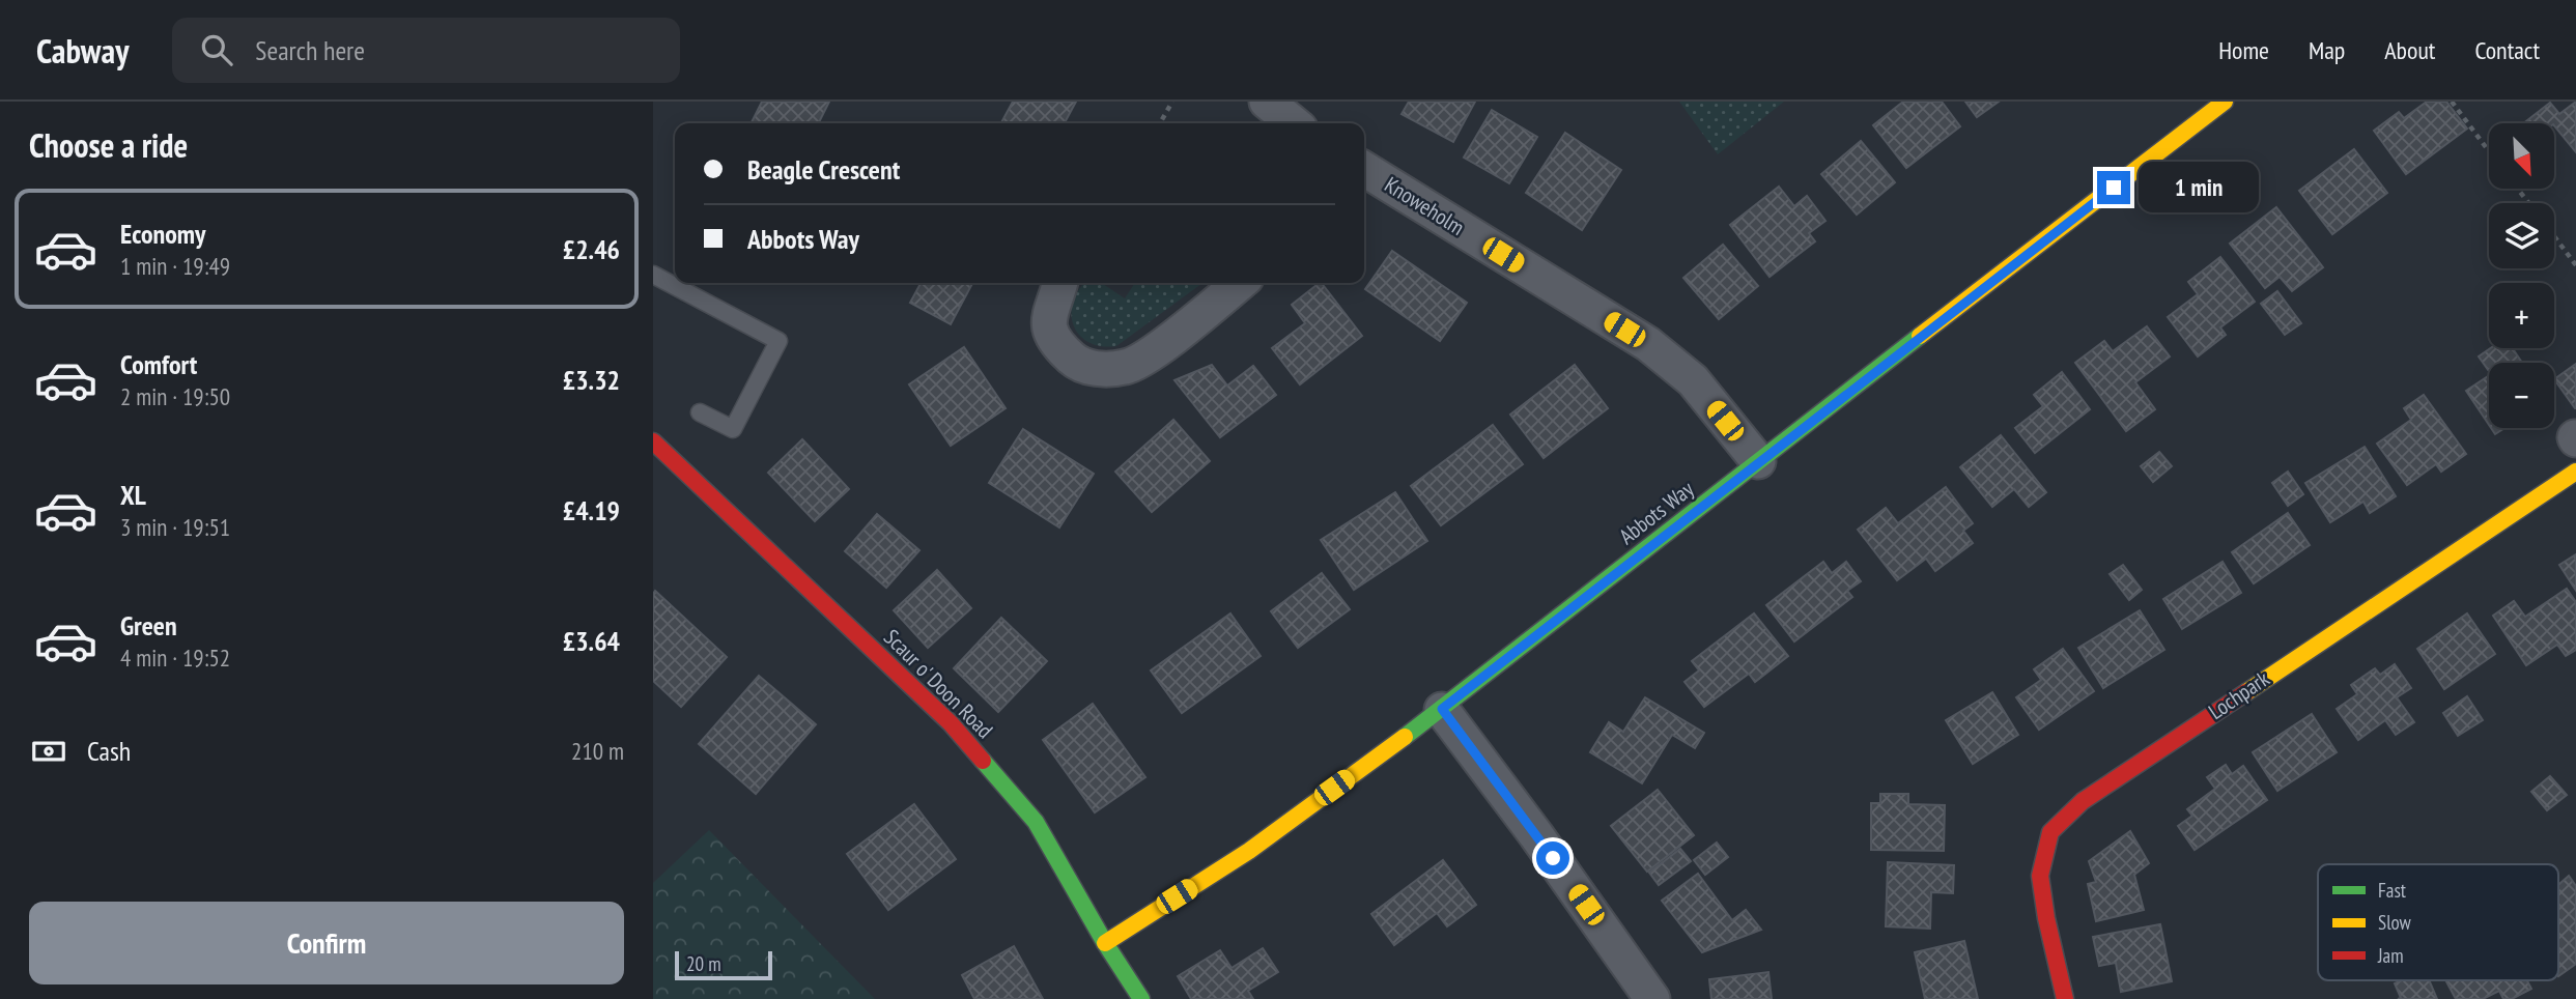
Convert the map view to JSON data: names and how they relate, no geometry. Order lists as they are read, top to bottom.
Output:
{
  "streets": {
    "street": [
      "Knoweholm",
      "Abbots Way",
      "Scaur o' Doon Road",
      "Lochpark"
    ]
  },
  "crossings": [
    ["Knoweholm", "Abbots Way"],
    ["Abbots Way", "Scaur o' Doon Road"]
  ],
  "legend": ["Fast", "Slow", "Jam"],
  "scale_bar": "20 m",
  "north": "bottom right",
  "page": {
    "header": "Cabway",
    "search": "Search here",
    "nav": [
      "Home",
      "Map",
      "About",
      "Contact"
    ],
    "heading": "Choose a ride",
    "map_buttons": ["+", "−"],
    "banner": ["Beagle Crescent", "Abbots Way"],
    "bubble": "1 min",
    "list": [
      {
        "name": "Economy",
        "note": "1 min · 19:49",
        "value": "£2.46"
      },
      {
        "name": "Comfort",
        "note": "2 min · 19:50",
        "value": "£3.32"
      },
      {
        "name": "XL",
        "note": "3 min · 19:51",
        "value": "£4.19"
      },
      {
        "name": "Green",
        "note": "4 min · 19:52",
        "value": "£3.64"
      }
    ],
    "pay": ["Cash", "210 m"],
    "buttons": "Confirm",
    "scale": "20 m"
  }
}
